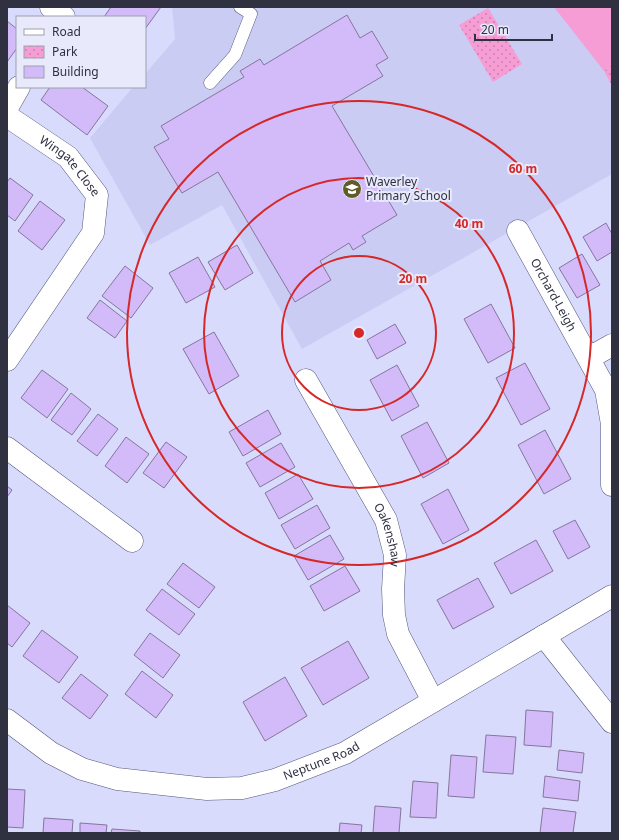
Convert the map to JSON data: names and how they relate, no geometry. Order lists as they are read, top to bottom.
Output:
{
  "streets": {
    "street": [
      "Wingate Close",
      "Orchard-Leigh",
      "Oakenshaw",
      "Neptune Road"
    ]
  },
  "crossings": [
    ["Oakenshaw", "Neptune Road"]
  ],
  "places": {
    "school or university": ["Waverley Primary School"]
  },
  "legend": ["Road", "Park", "Building"],
  "scale_bar": "20 m",
  "rings": ["60 m", "40 m", "20 m"]
}
